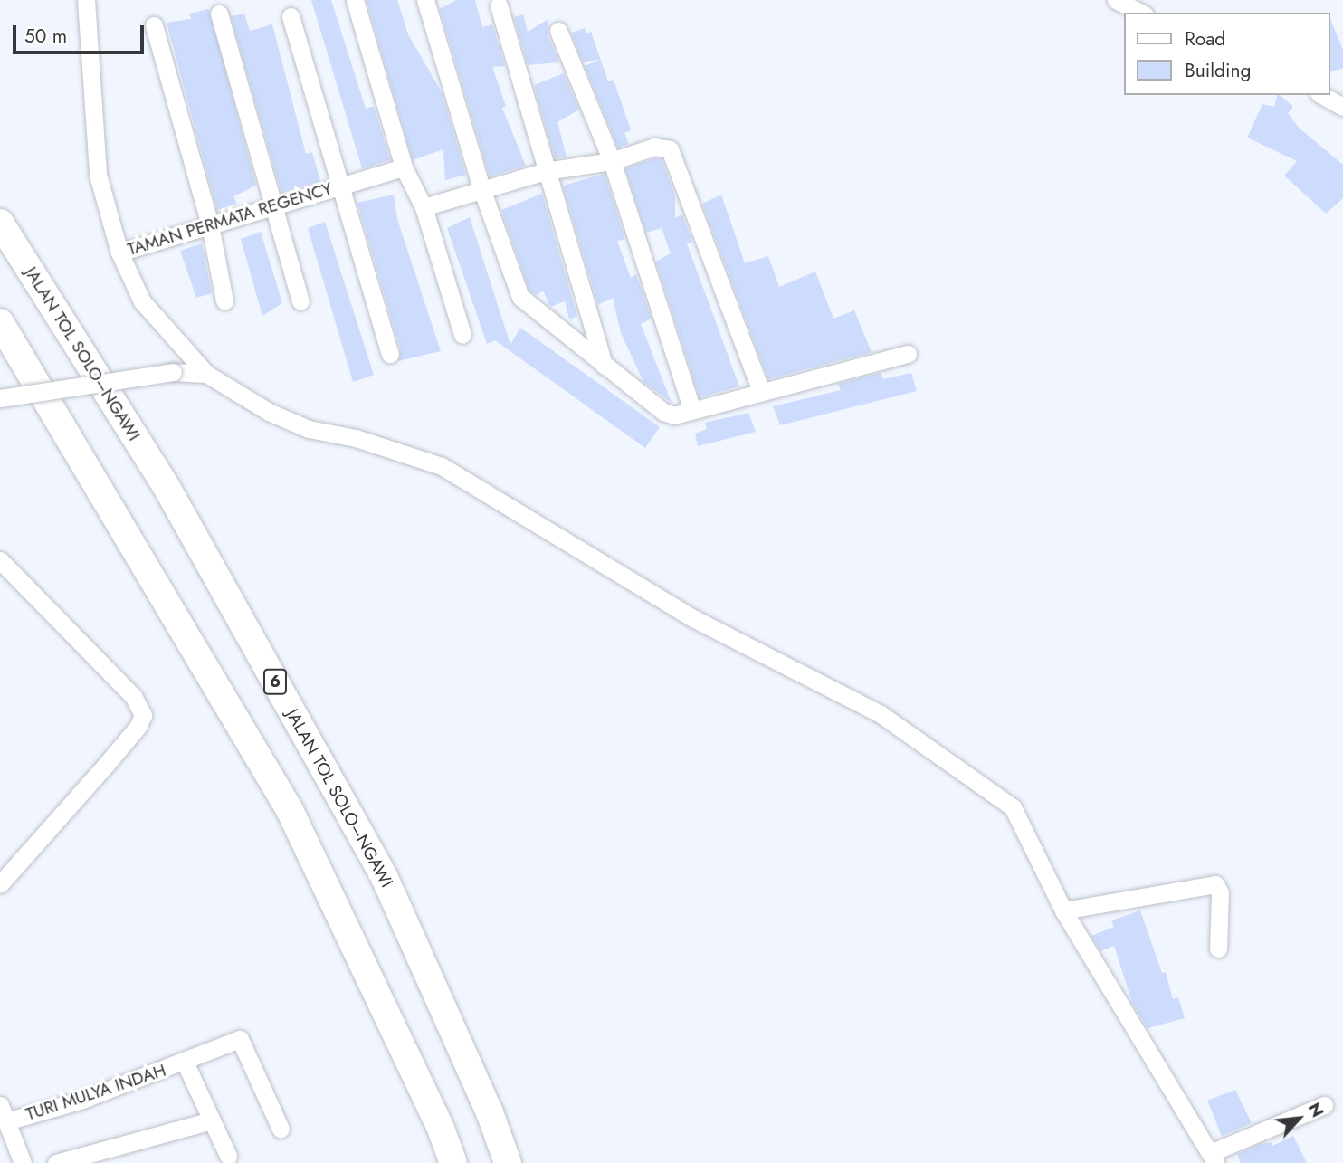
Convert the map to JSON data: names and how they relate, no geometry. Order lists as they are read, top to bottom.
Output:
{
  "streets": {
    "highway": ["JALAN TOL SOLO–NGAWI", "6"],
    "street": ["TAMAN PERMATA REGENCY", "TURI MULYA INDAH"]
  },
  "legend": ["Road", "Building"],
  "scale_bar": "50 m",
  "north": "top right"
}
